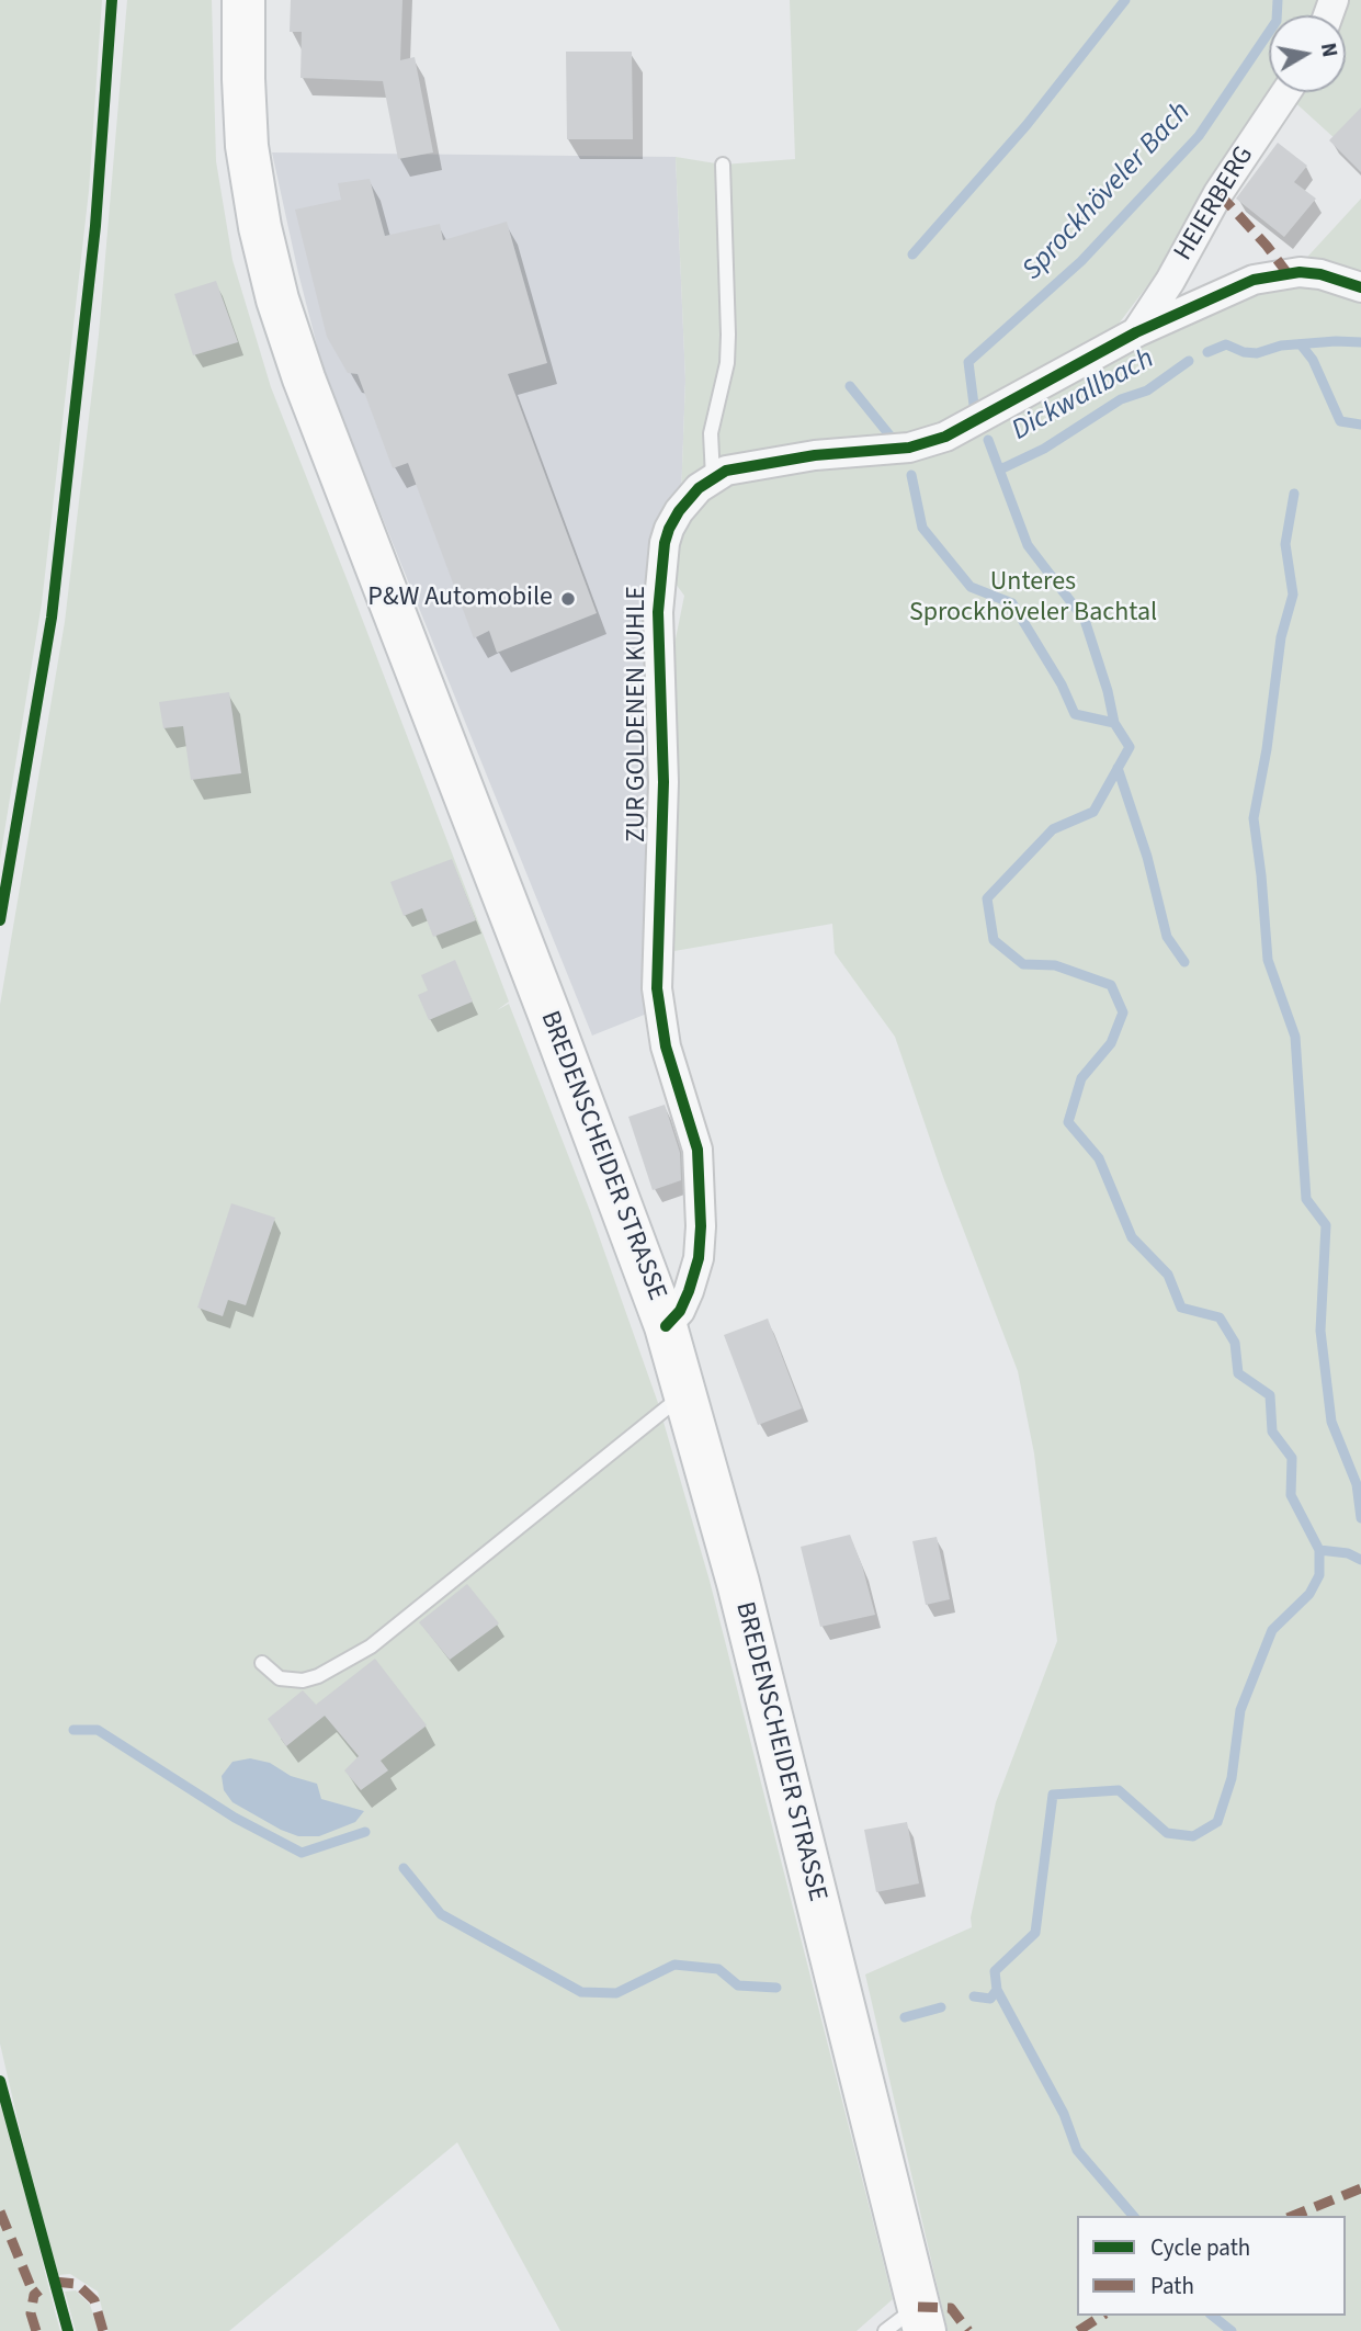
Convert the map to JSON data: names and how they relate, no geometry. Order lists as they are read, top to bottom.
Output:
{
  "streets": {
    "main road": ["BREDENSCHEIDER STRASSE"],
    "street": ["HEIERBERG", "ZUR GOLDENEN KUHLE"]
  },
  "crossings": [
    ["HEIERBERG", "ZUR GOLDENEN KUHLE"],
    ["ZUR GOLDENEN KUHLE", "BREDENSCHEIDER STRASSE"]
  ],
  "water": ["Sprockhöveler Bach", "Dickwallbach"],
  "parks": ["Unteres Sprockhöveler Bachtal"],
  "places": ["P&W Automobile"],
  "legend": ["Cycle path", "Path"],
  "north": "right"
}
